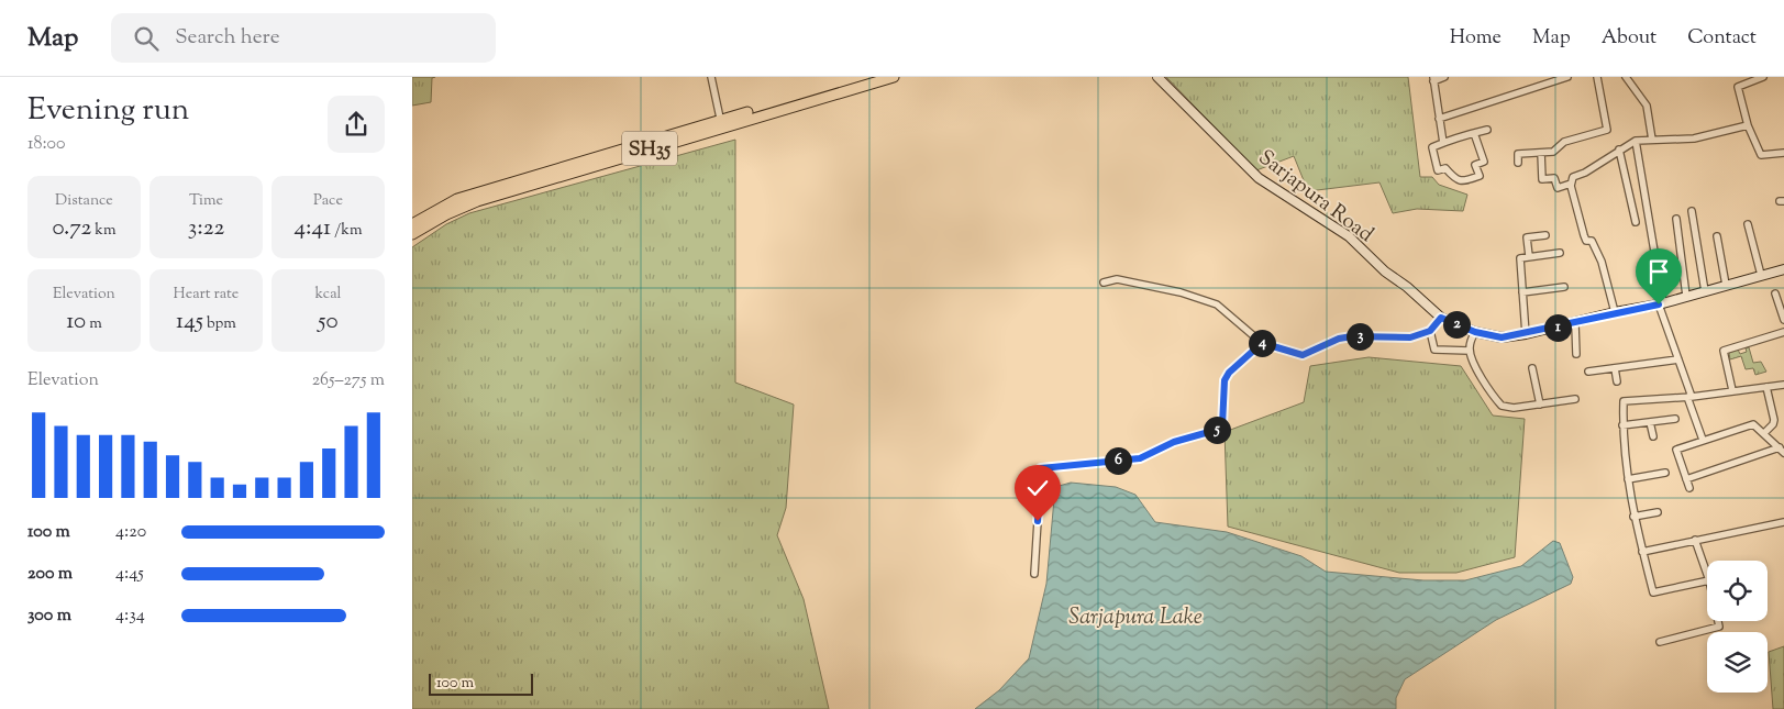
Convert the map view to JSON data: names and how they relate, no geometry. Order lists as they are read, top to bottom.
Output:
{
  "streets": {
    "main road": ["SH35"],
    "street": ["Sarjapura Road"]
  },
  "water": ["Sarjapura Lake"],
  "scale_bar": "100 m",
  "page": {
    "header": "Map",
    "search": "Search here",
    "nav": [
      "Home",
      "Map",
      "About",
      "Contact"
    ],
    "heading": ["Evening run", "18:00"],
    "stats": [
      ["Distance", "0.72 km"],
      ["Time", "3:22"],
      ["Pace", "4:41 /km"],
      ["Elevation", "10 m"],
      ["Heart rate", "145 bpm"],
      ["kcal", "50"]
    ],
    "pins": [
      "2",
      "1",
      "3",
      "4",
      "5",
      "6"
    ],
    "chart": ["Elevation", "265–275 m"],
    "list": [
      {
        "name": "100 m",
        "note": "4:20"
      },
      {
        "name": "200 m",
        "note": "4:45"
      },
      {
        "name": "300 m",
        "note": "4:34"
      }
    ],
    "scale": "100 m"
  }
}
